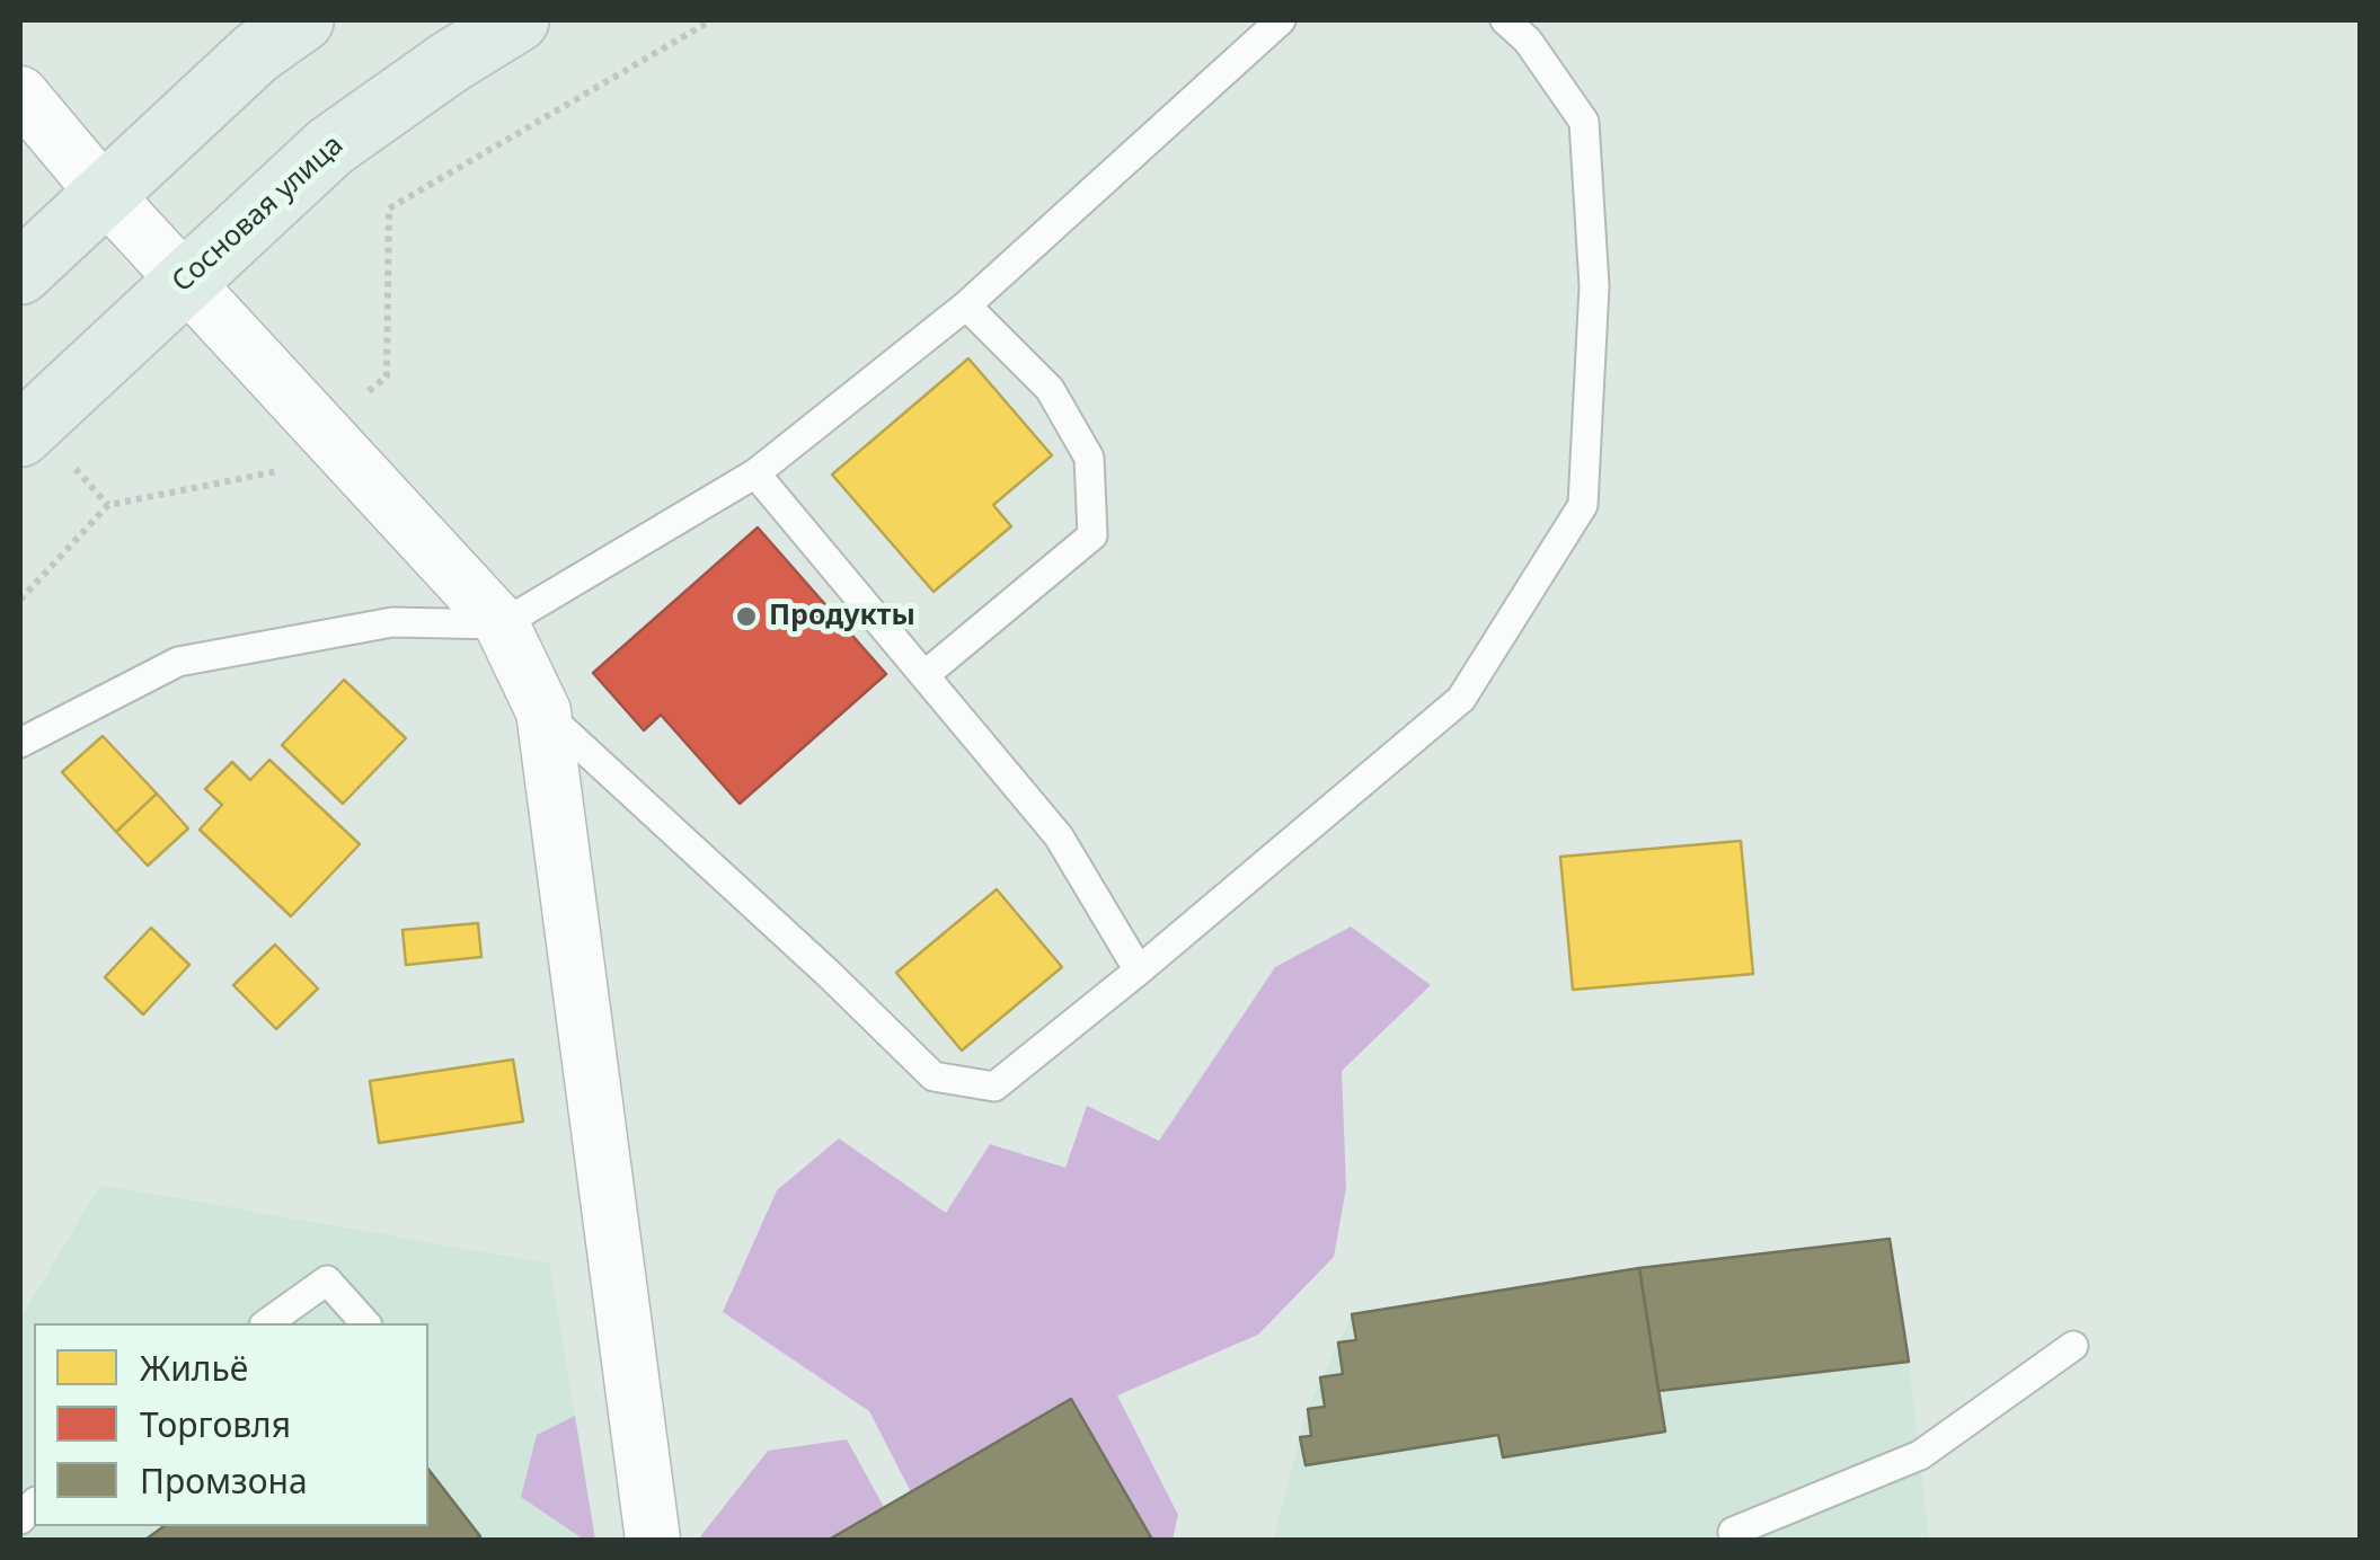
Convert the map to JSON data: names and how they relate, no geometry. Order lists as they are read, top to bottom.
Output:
{
  "streets": {
    "main road": ["Сосновая улица"]
  },
  "places": ["Продукты"],
  "legend": ["Жильё", "Торговля", "Промзона"]
}
